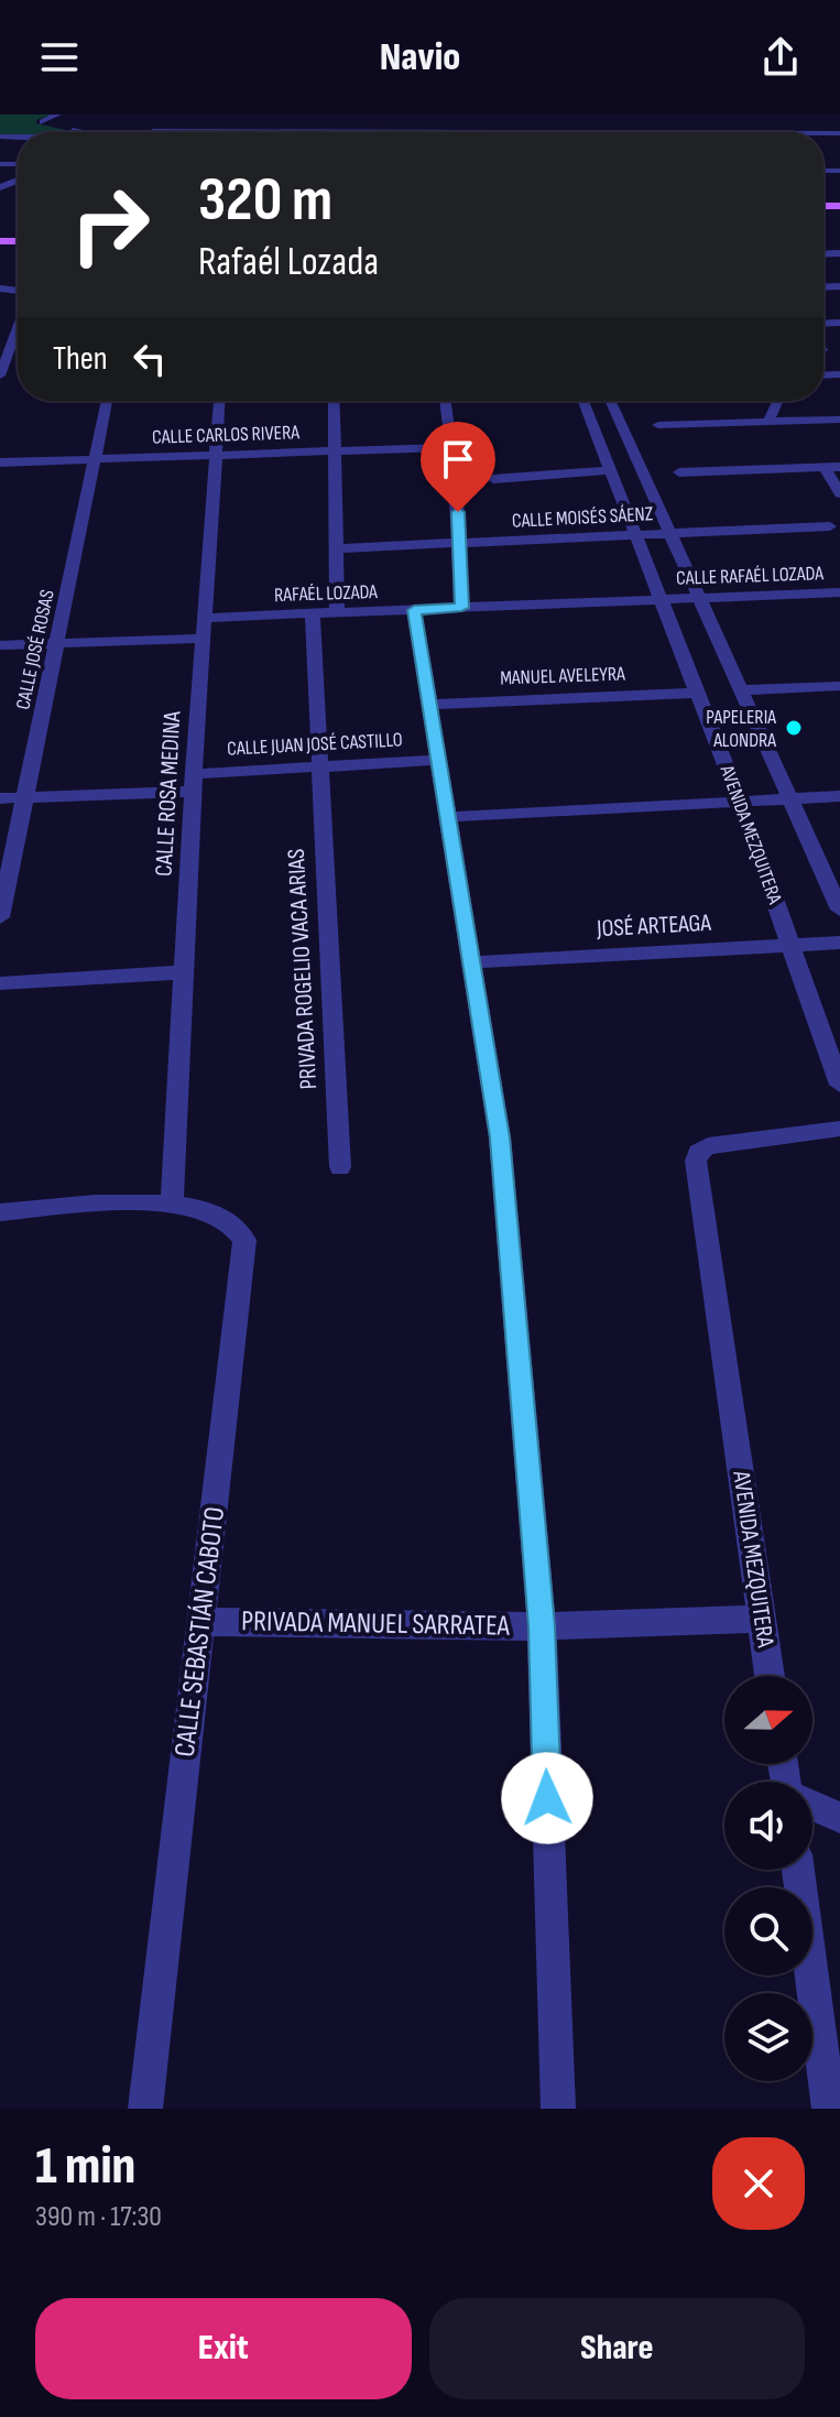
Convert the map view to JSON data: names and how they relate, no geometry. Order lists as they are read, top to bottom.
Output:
{
  "streets": {
    "street": [
      "CALLE CARLOS RIVERA",
      "CALLE MOISÉS SÁENZ",
      "CALLE RAFAÉL LOZADA",
      "RAFAÉL LOZADA",
      "CALLE JOSÉ ROSAS",
      "MANUEL AVELEYRA",
      "CALLE JUAN JOSÉ CASTILLO",
      "CALLE ROSA MEDINA",
      "AVENIDA MEZQUITERA",
      "JOSÉ ARTEAGA",
      "PRIVADA ROGELIO VACA ARIAS",
      "PRIVADA MANUEL SARRATEA",
      "CALLE SEBASTIÁN CABOTO"
    ]
  },
  "crossings": [
    ["CALLE CARLOS RIVERA", "CALLE JOSÉ ROSAS"],
    ["CALLE CARLOS RIVERA", "CALLE ROSA MEDINA"],
    ["CALLE MOISÉS SÁENZ", "AVENIDA MEZQUITERA"],
    ["CALLE RAFAÉL LOZADA", "RAFAÉL LOZADA"],
    ["CALLE RAFAÉL LOZADA", "AVENIDA MEZQUITERA"],
    ["RAFAÉL LOZADA", "CALLE ROSA MEDINA"],
    ["RAFAÉL LOZADA", "AVENIDA MEZQUITERA"],
    ["RAFAÉL LOZADA", "PRIVADA ROGELIO VACA ARIAS"],
    ["CALLE JOSÉ ROSAS", "CALLE JUAN JOSÉ CASTILLO"],
    ["MANUEL AVELEYRA", "AVENIDA MEZQUITERA"],
    ["CALLE JUAN JOSÉ CASTILLO", "CALLE ROSA MEDINA"],
    ["CALLE JUAN JOSÉ CASTILLO", "PRIVADA ROGELIO VACA ARIAS"],
    ["CALLE ROSA MEDINA", "CALLE SEBASTIÁN CABOTO"],
    ["AVENIDA MEZQUITERA", "JOSÉ ARTEAGA"],
    ["AVENIDA MEZQUITERA", "PRIVADA MANUEL SARRATEA"],
    ["PRIVADA MANUEL SARRATEA", "CALLE SEBASTIÁN CABOTO"]
  ],
  "places": ["PAPELERIA ALONDRA"],
  "north": "right",
  "page": {
    "header": "Navio",
    "turn": ["320 m", "Rafaél Lozada"],
    "then": "Then",
    "heading": ["1 min", "390 m · 17:30"],
    "buttons": ["Exit", "Share"]
  }
}
